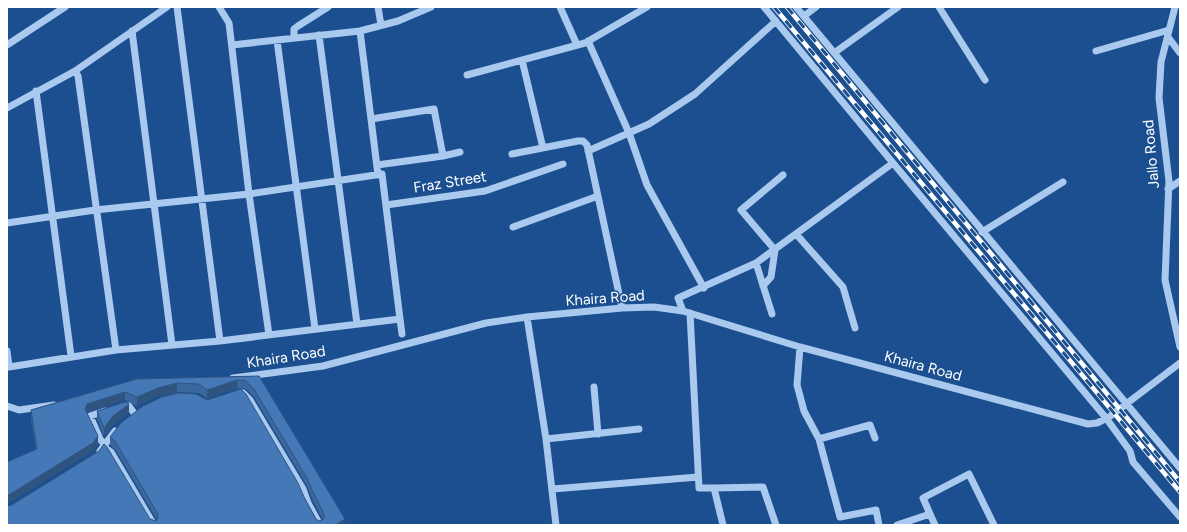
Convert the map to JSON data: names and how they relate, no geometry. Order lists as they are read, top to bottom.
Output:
{
  "streets": {
    "street": ["Jallo Road", "Fraz Street", "Khaira Road"]
  }
}
